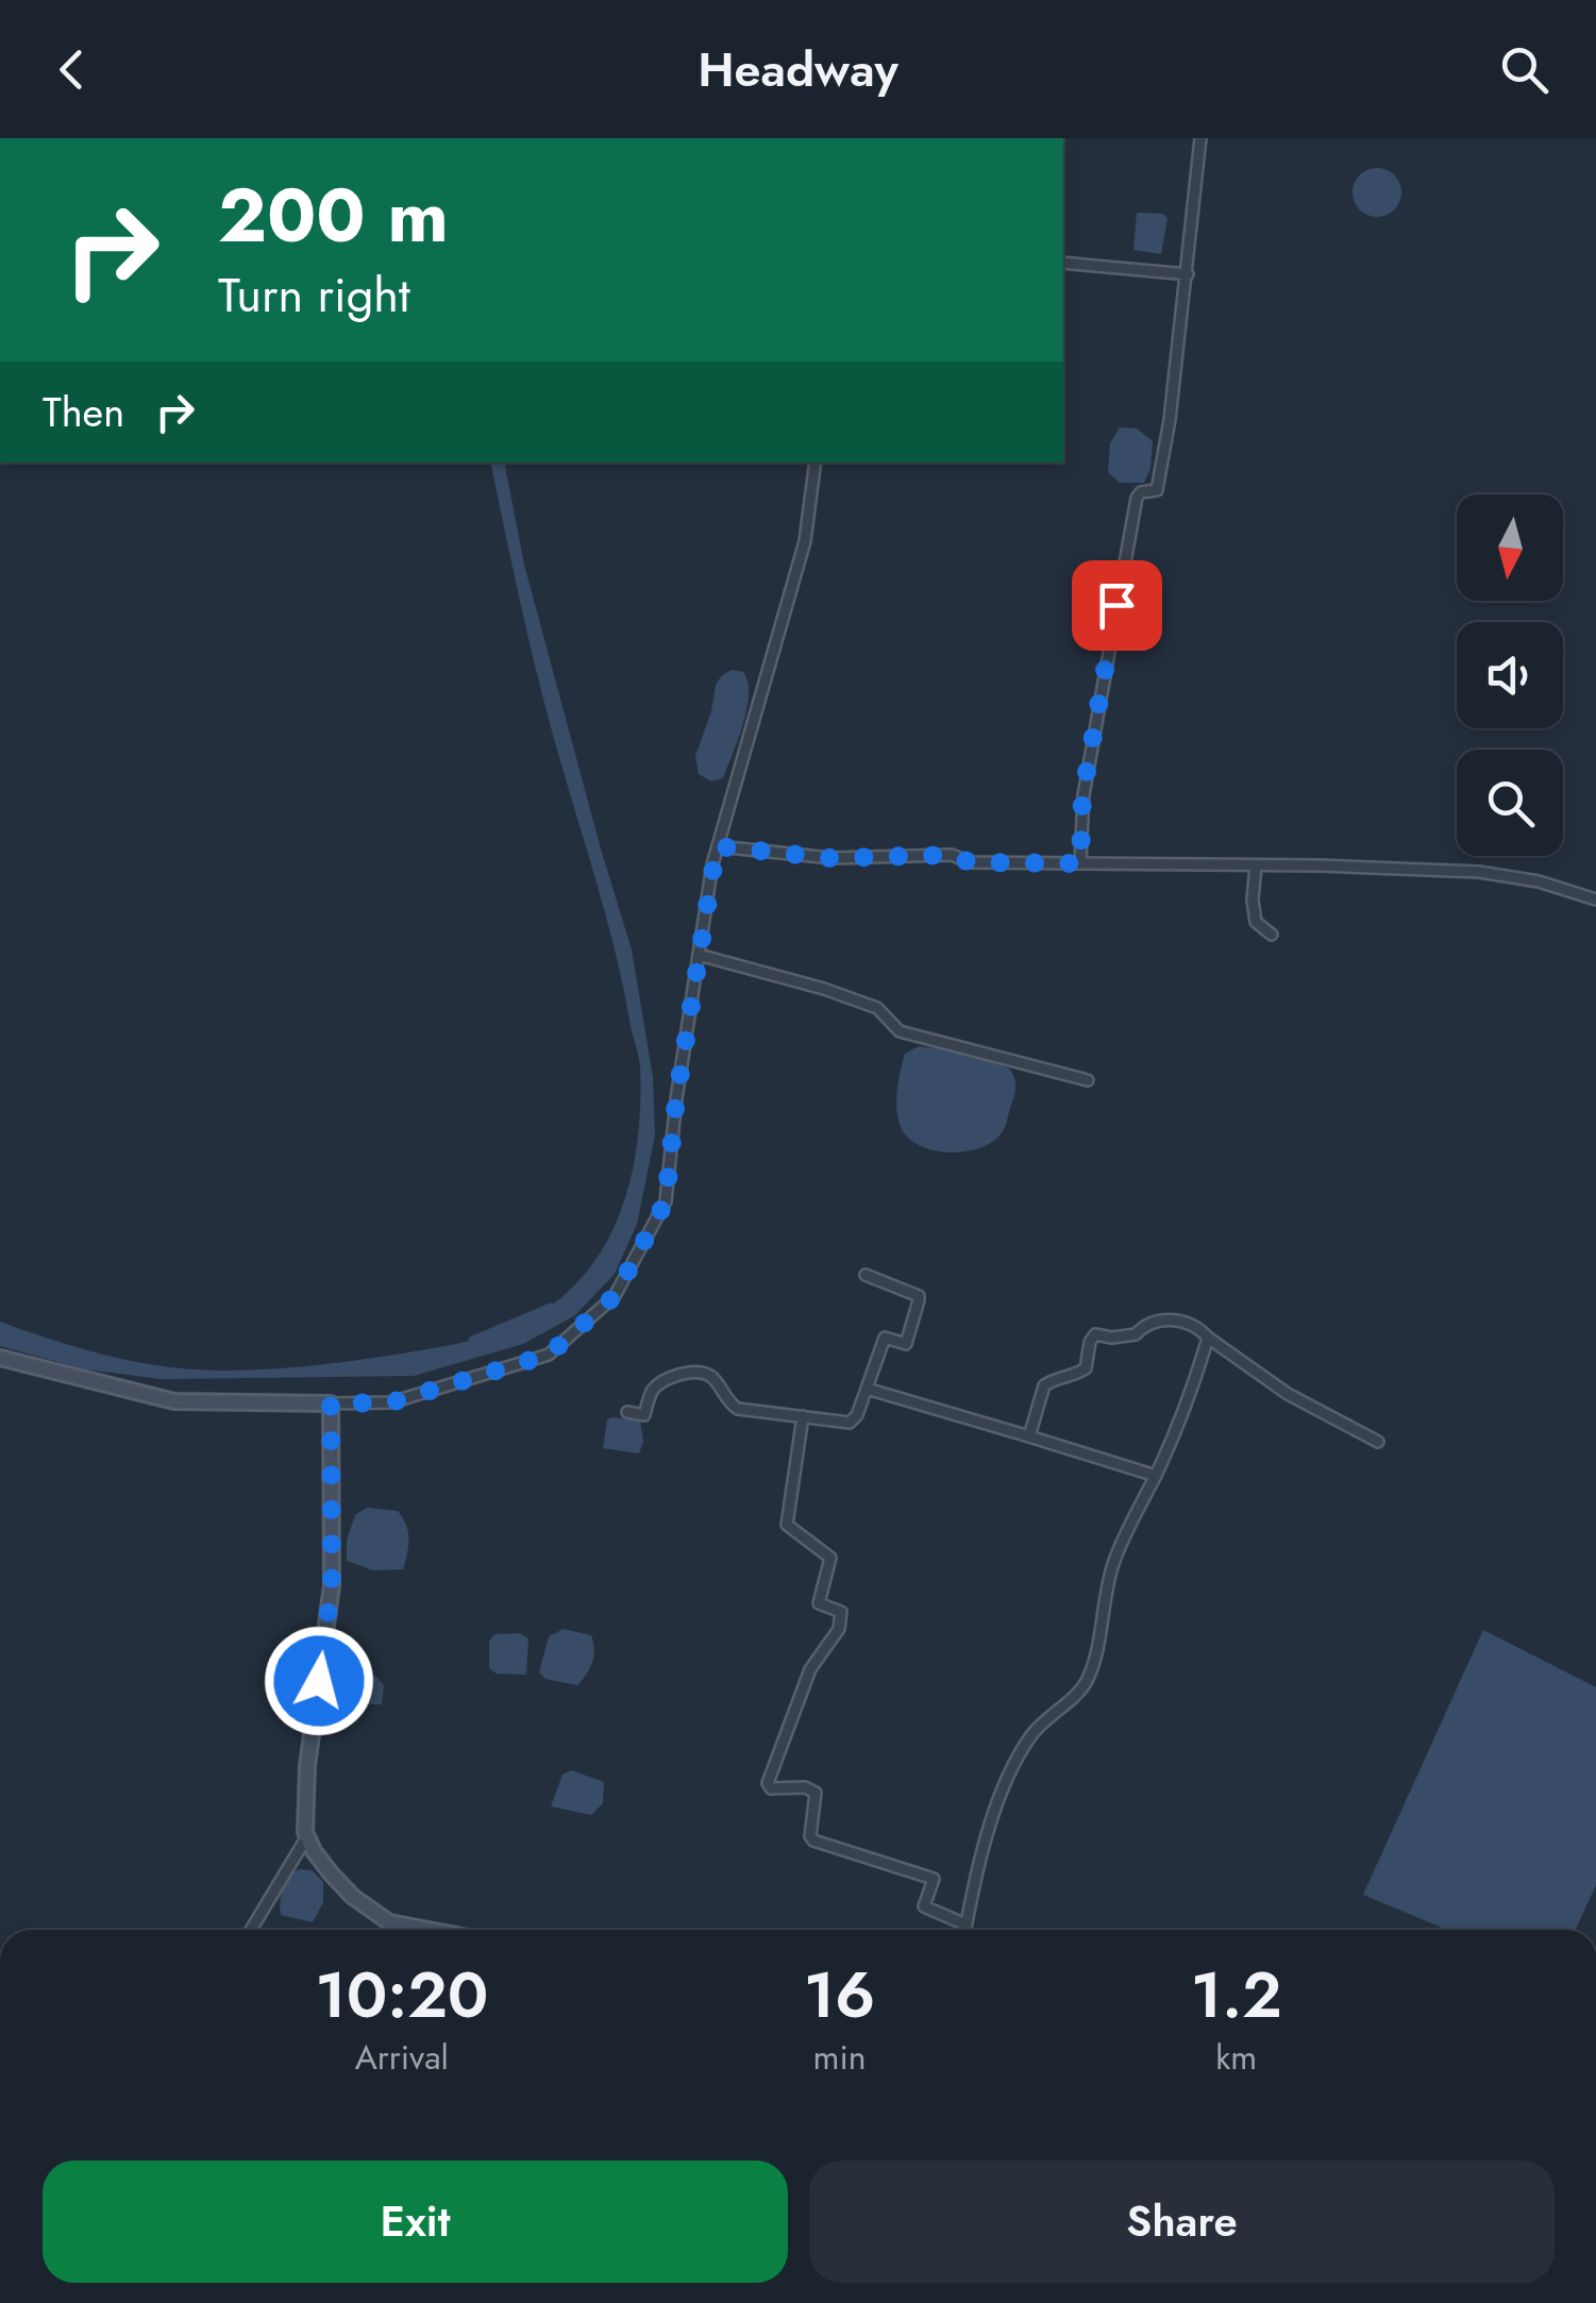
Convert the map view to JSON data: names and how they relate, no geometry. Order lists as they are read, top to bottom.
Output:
{
  "north": "bottom",
  "page": {
    "header": "Headway",
    "turn": ["200 m", "Turn right"],
    "then": "Then",
    "eta": [
      "10:20",
      "Arrival",
      "16",
      "min",
      "1.2",
      "km"
    ],
    "buttons": ["Exit", "Share"]
  }
}
